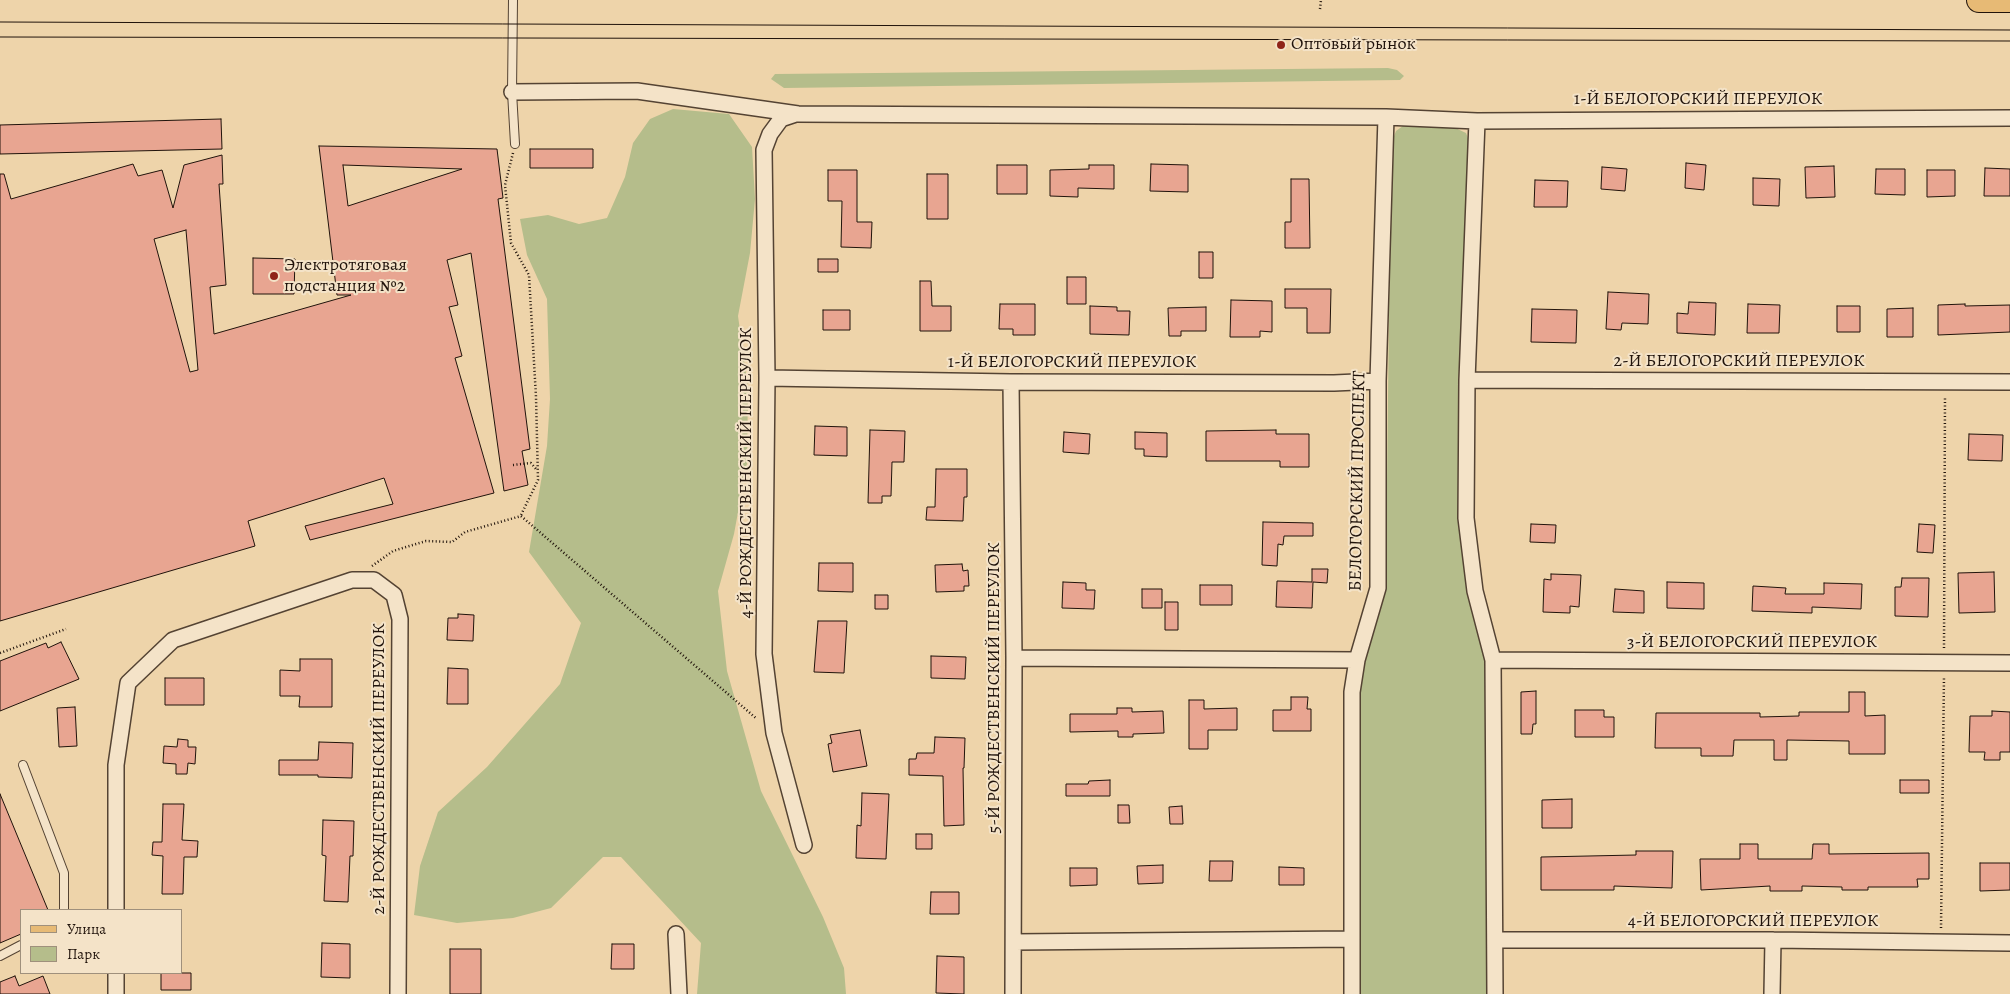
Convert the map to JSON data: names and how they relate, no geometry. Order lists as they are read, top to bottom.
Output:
{
  "streets": {
    "street": [
      "1-Й БЕЛОГОРСКИЙ ПЕРЕУЛОК",
      "2-Й БЕЛОГОРСКИЙ ПЕРЕУЛОК",
      "4-Й РОЖДЕСТВЕНСКИЙ ПЕРЕУЛОК",
      "БЕЛОГОРСКИЙ ПРОСПЕКТ",
      "3-Й БЕЛОГОРСКИЙ ПЕРЕУЛОК",
      "5-Й РОЖДЕСТВЕНСКИЙ ПЕРЕУЛОК",
      "2-Й РОЖДЕСТВЕНСКИЙ ПЕРЕУЛОК",
      "4-Й БЕЛОГОРСКИЙ ПЕРЕУЛОК"
    ]
  },
  "crossings": [
    ["1-Й БЕЛОГОРСКИЙ ПЕРЕУЛОК", "4-Й РОЖДЕСТВЕНСКИЙ ПЕРЕУЛОК"],
    ["1-Й БЕЛОГОРСКИЙ ПЕРЕУЛОК", "БЕЛОГОРСКИЙ ПРОСПЕКТ"],
    ["1-Й БЕЛОГОРСКИЙ ПЕРЕУЛОК", "5-Й РОЖДЕСТВЕНСКИЙ ПЕРЕУЛОК"]
  ],
  "places": ["Оптовый рынок", "Электротяговая подстанция №2"],
  "legend": ["Улица", "Парк"]
}
